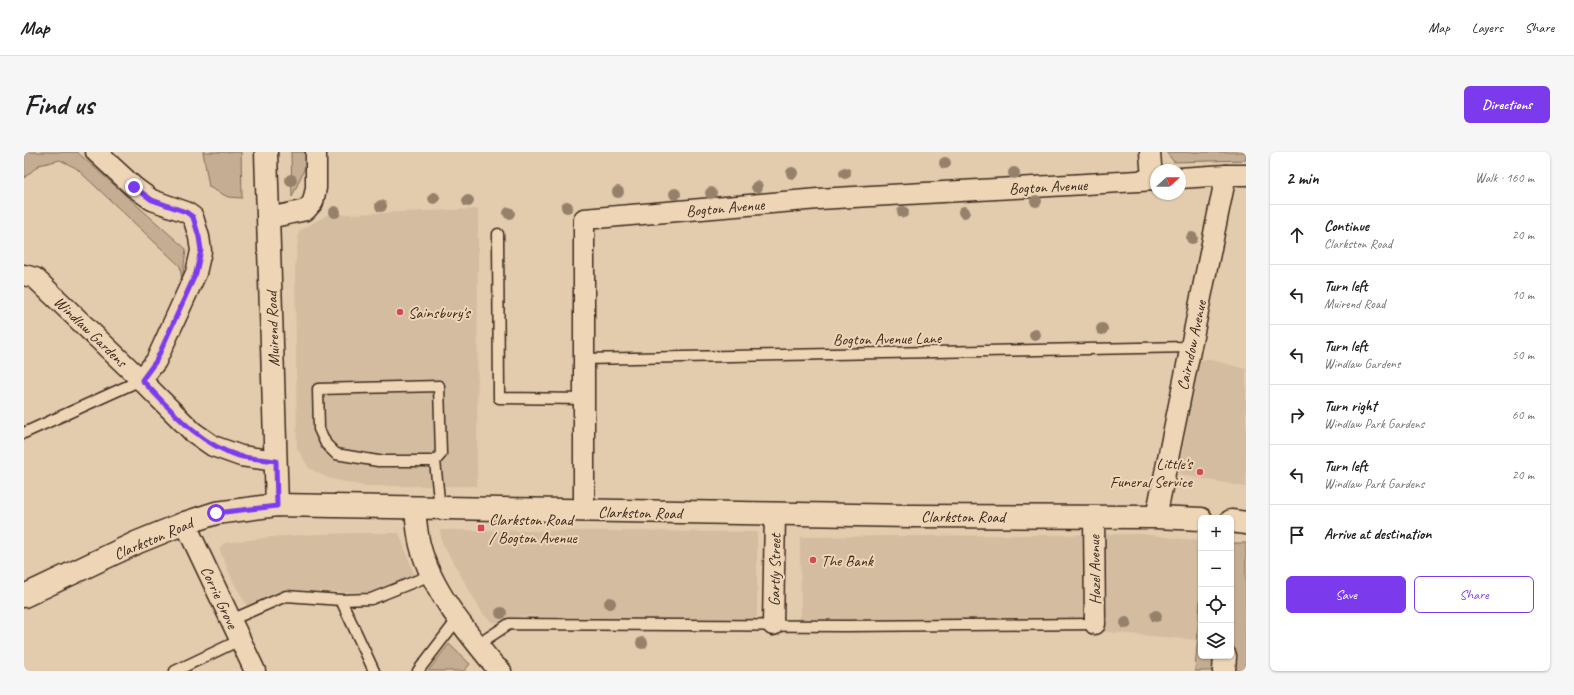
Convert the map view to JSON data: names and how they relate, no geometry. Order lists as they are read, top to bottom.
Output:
{
  "streets": {
    "main road": ["Muirend Road", "Clarkston Road"],
    "street": [
      "Bogton Avenue",
      "Windlaw Gardens",
      "Cairndow Avenue",
      "Gartly Street",
      "Hazel Avenue",
      "Corrie Grove"
    ],
    "lane": ["Bogton Avenue Lane"]
  },
  "crossings": [
    ["Bogton Avenue", "Bogton Avenue Lane"],
    ["Bogton Avenue", "Clarkston Road"],
    ["Muirend Road", "Windlaw Gardens"],
    ["Muirend Road", "Clarkston Road"],
    ["Bogton Avenue Lane", "Cairndow Avenue"],
    ["Cairndow Avenue", "Clarkston Road"],
    ["Clarkston Road", "Gartly Street"],
    ["Clarkston Road", "Hazel Avenue"],
    ["Clarkston Road", "Corrie Grove"]
  ],
  "places": {
    "other": ["Sainsbury's", "Little's Funeral Service", "The Bank"],
    "transit": ["Clarkston Road / Bogton Avenue"]
  },
  "north": "right",
  "page": {
    "header": "Map",
    "nav": ["Map", "Layers", "Share"],
    "buttons": [
      "Directions",
      ["Save", "Share"]
    ],
    "title": "Find us",
    "heading": ["2 min", "Walk · 160 m"],
    "list": [
      ["Continue", "Clarkston Road", "20 m"],
      ["Turn left", "Muirend Road", "10 m"],
      ["Turn left", "Windlaw Gardens", "50 m"],
      ["Turn right", "Windlaw Park Gardens", "60 m"],
      ["Turn left", "Windlaw Park Gardens", "20 m"],
      "Arrive at destination"
    ],
    "map_buttons": ["+", "−"]
  }
}
